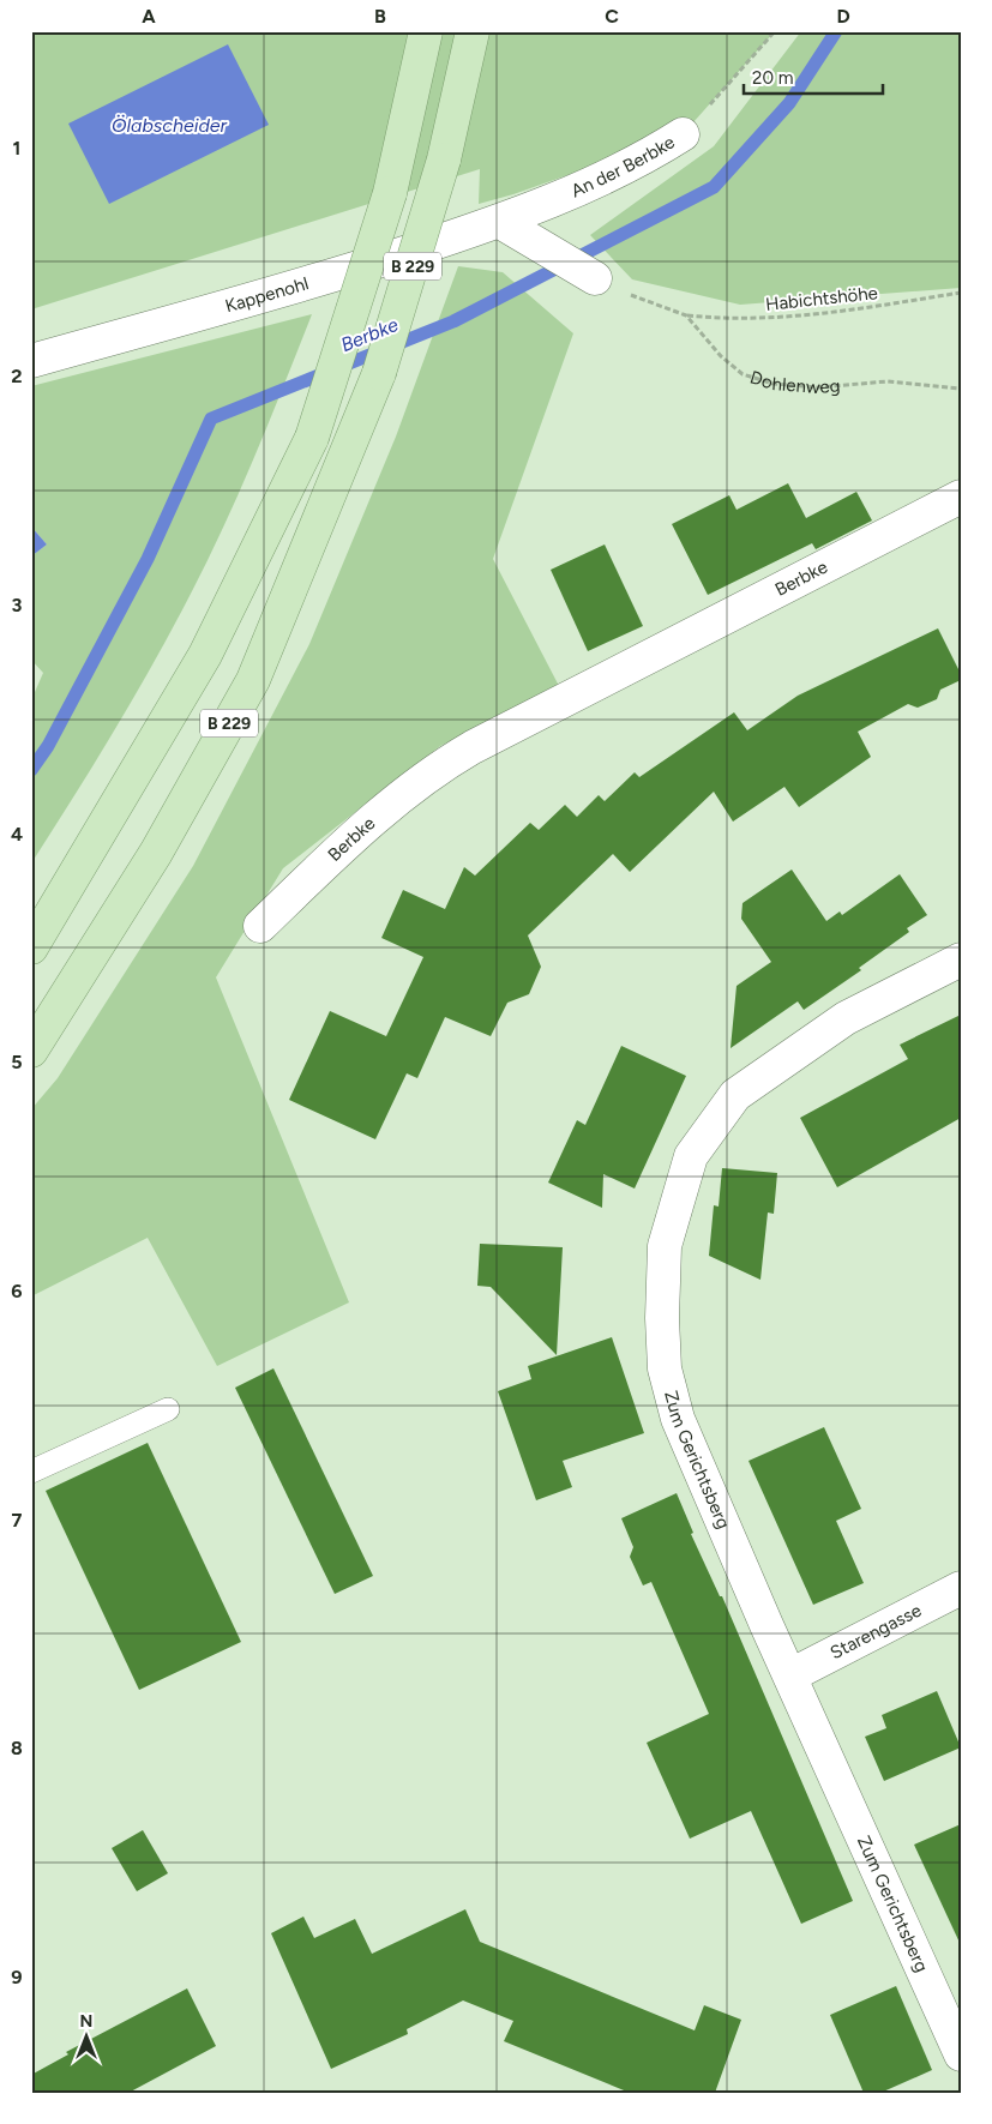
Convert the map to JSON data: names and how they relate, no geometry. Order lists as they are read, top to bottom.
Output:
{
  "streets": {
    "main road": ["B 229"],
    "street": [
      "An der Berbke",
      "Kappenohl",
      "Berbke",
      "Zum Gerichtsberg",
      "Starengasse"
    ],
    "path": ["Habichtshöhe", "Dohlenweg"]
  },
  "crossings": [
    ["An der Berbke", "Kappenohl"],
    ["Habichtshöhe", "Dohlenweg"],
    ["Zum Gerichtsberg", "Starengasse"]
  ],
  "water": ["Ölabscheider", "Berbke"],
  "scale_bar": "20 m",
  "north": "top",
  "grid": {
    "columns": [
      "A",
      "B",
      "C",
      "D"
    ],
    "rows": [
      "1",
      "2",
      "3",
      "4",
      "5",
      "6",
      "7",
      "8",
      "9"
    ]
  }
}
